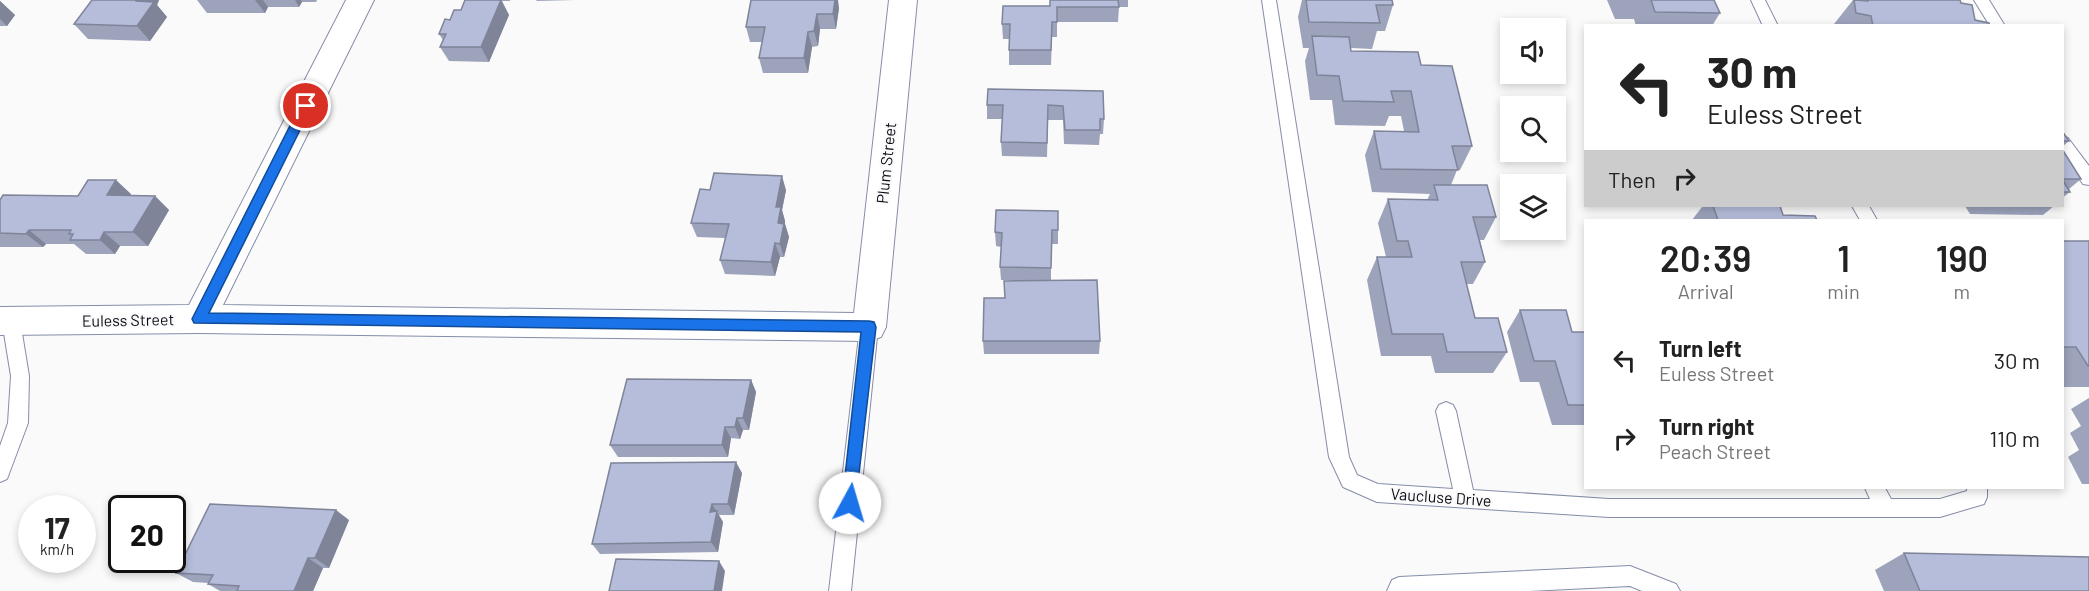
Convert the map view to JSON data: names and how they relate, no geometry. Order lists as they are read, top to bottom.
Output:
{
  "streets": {
    "street": ["Plum Street", "Euless Street"],
    "lane": ["Vaucluse Drive"]
  },
  "crossings": [
    ["Plum Street", "Euless Street"]
  ],
  "page": {
    "turn": ["30 m", "Euless Street"],
    "then": "Then",
    "eta": [
      "20:39",
      "Arrival",
      "1",
      "min",
      "190",
      "m"
    ],
    "list": [
      {
        "name": "Turn left",
        "note": "Euless Street",
        "value": "30 m"
      },
      {
        "name": "Turn right",
        "note": "Peach Street",
        "value": "110 m"
      }
    ],
    "speed": "17 km/h",
    "limit": "20"
  }
}
